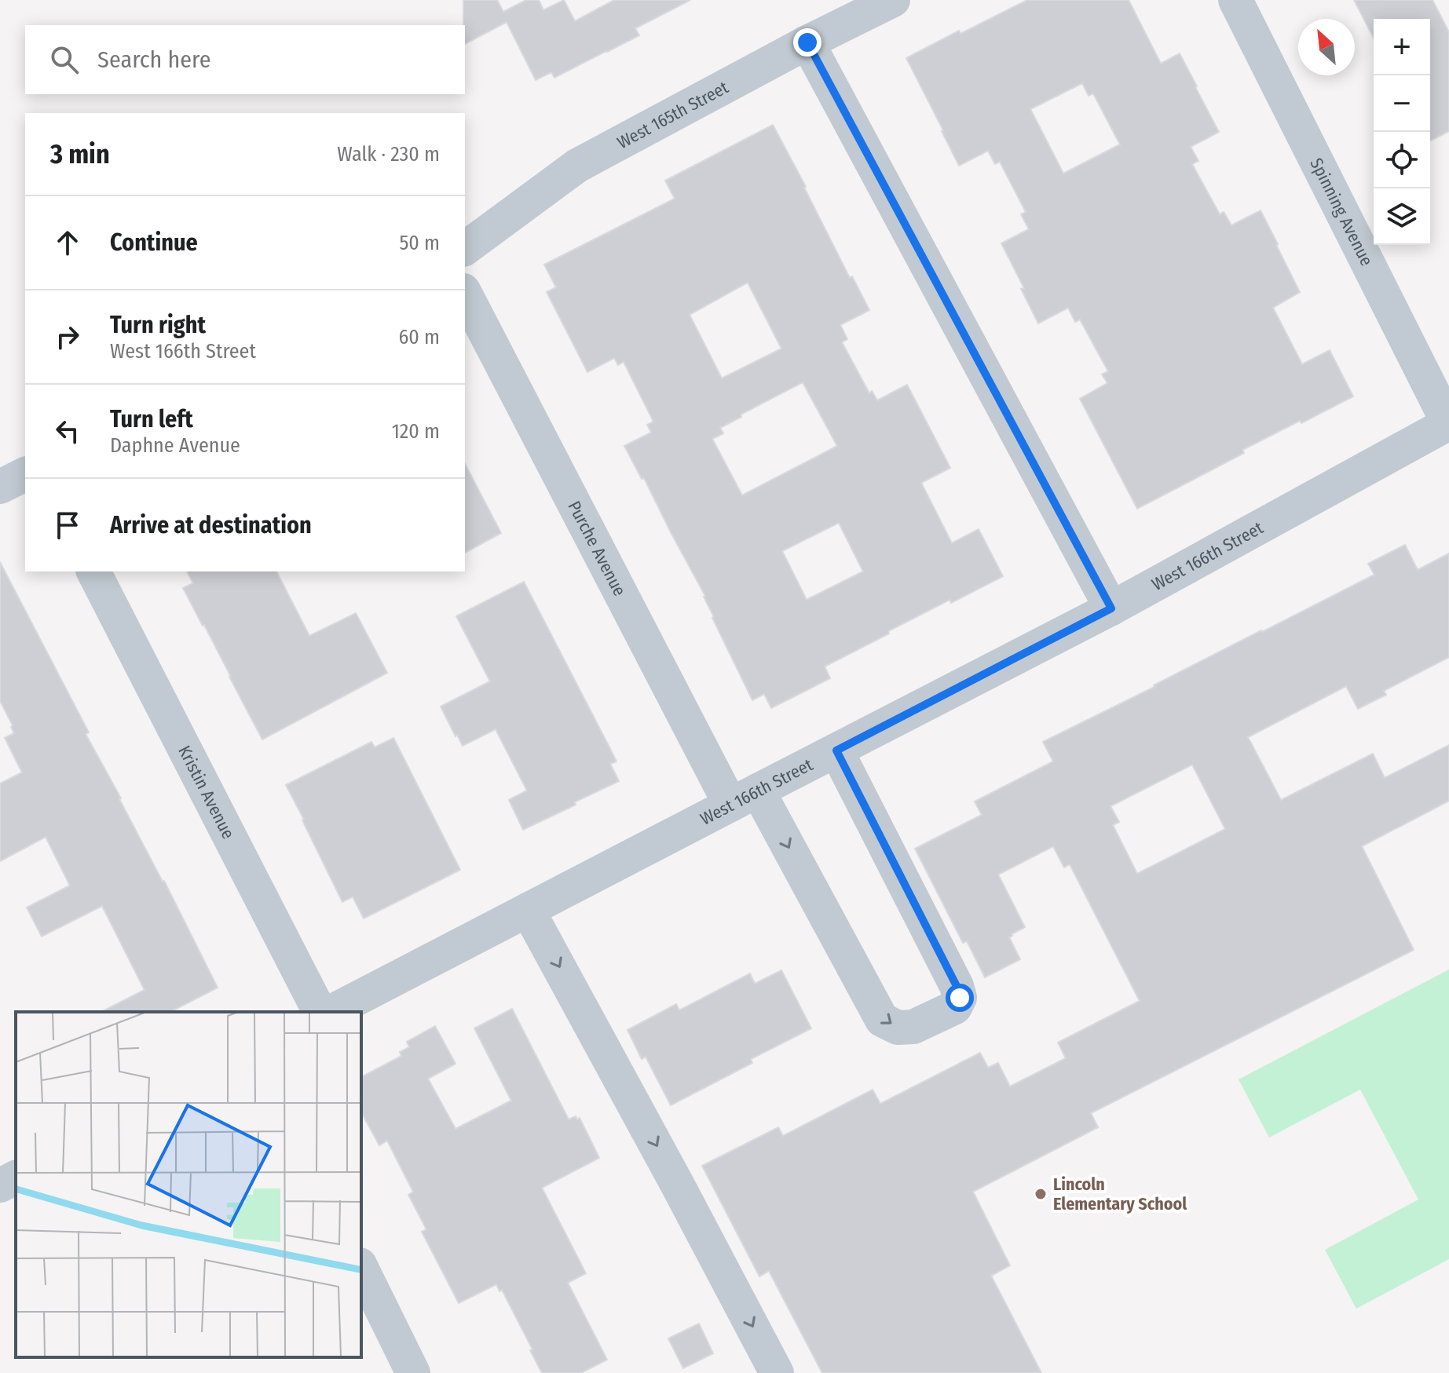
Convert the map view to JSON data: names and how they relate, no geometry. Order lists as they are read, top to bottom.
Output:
{
  "streets": {
    "street": [
      "West 165th Street",
      "Spinning Avenue",
      "Purche Avenue",
      "West 166th Street",
      "Kristin Avenue"
    ]
  },
  "crossings": [
    ["Spinning Avenue", "West 166th Street"],
    ["Purche Avenue", "West 166th Street"]
  ],
  "places": ["Lincoln Elementary School"],
  "north": "top left",
  "page": {
    "map_buttons": ["+", "−"],
    "search": "Search here",
    "heading": ["3 min", "Walk · 230 m"],
    "list": [
      ["Continue", "50 m"],
      ["Turn right", "West 166th Street", "60 m"],
      ["Turn left", "Daphne Avenue", "120 m"],
      "Arrive at destination"
    ]
  }
}
